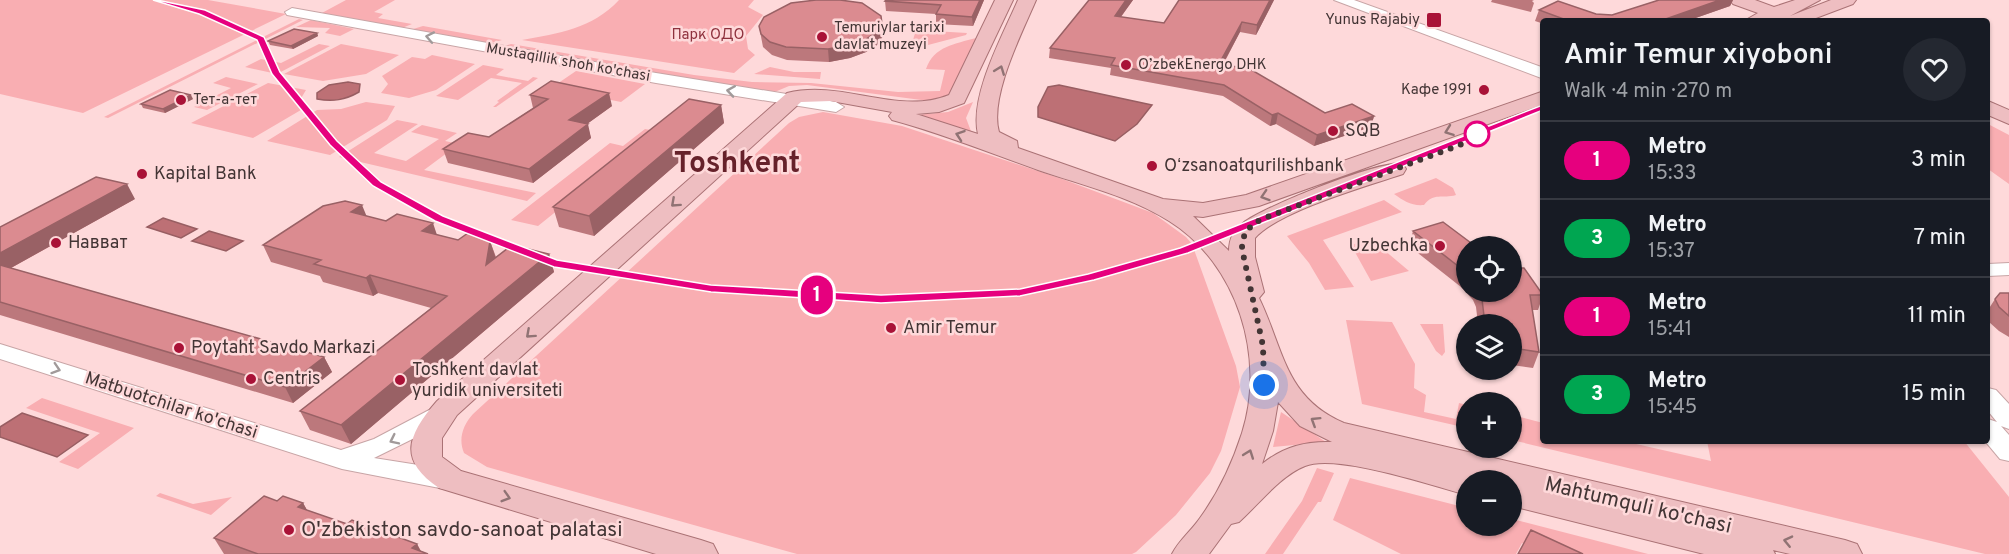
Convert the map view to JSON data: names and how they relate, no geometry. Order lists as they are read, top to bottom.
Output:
{
  "streets": {
    "main road": ["Mahtumquli ko'chasi"],
    "street": ["Mustaqillik shoh ko'chasi", "Matbuotchilar ko'chasi"]
  },
  "one_way": ["Mustaqillik shoh ko'chasi", "Matbuotchilar ko'chasi"],
  "districts": ["Toshkent"],
  "parks": ["Парк ОДО"],
  "places": {
    "transit": ["Yunus Rajabiy"],
    "other": [
      "Temuriylar tarixi davlat muzeyi",
      "O’zbekEnergo DHK",
      "Кафе 1991",
      "Тет-а-тет",
      "SQB",
      "Oʻzsanoatqurilishbank",
      "Kapital Bank",
      "Навват",
      "Uzbechka",
      "Amir Temur",
      "Poytaht Savdo Markazi",
      "Centris",
      "Toshkent davlat yuridik universiteti",
      "O'zbekiston savdo-sanoat palatasi"
    ]
  },
  "lines": ["metro line 1"],
  "page": {
    "on_map": "1",
    "heading": ["Amir Temur xiyoboni", "Walk · 4 min · 270 m"],
    "list": [
      {
        "mark": "1",
        "name": "Metro",
        "note": "15:33",
        "value": "3 min"
      },
      {
        "mark": "3",
        "name": "Metro",
        "note": "15:37",
        "value": "7 min"
      },
      {
        "mark": "1",
        "name": "Metro",
        "note": "15:41",
        "value": "11 min"
      },
      {
        "mark": "3",
        "name": "Metro",
        "note": "15:45",
        "value": "15 min"
      }
    ],
    "map_buttons": ["+", "−"]
  }
}
